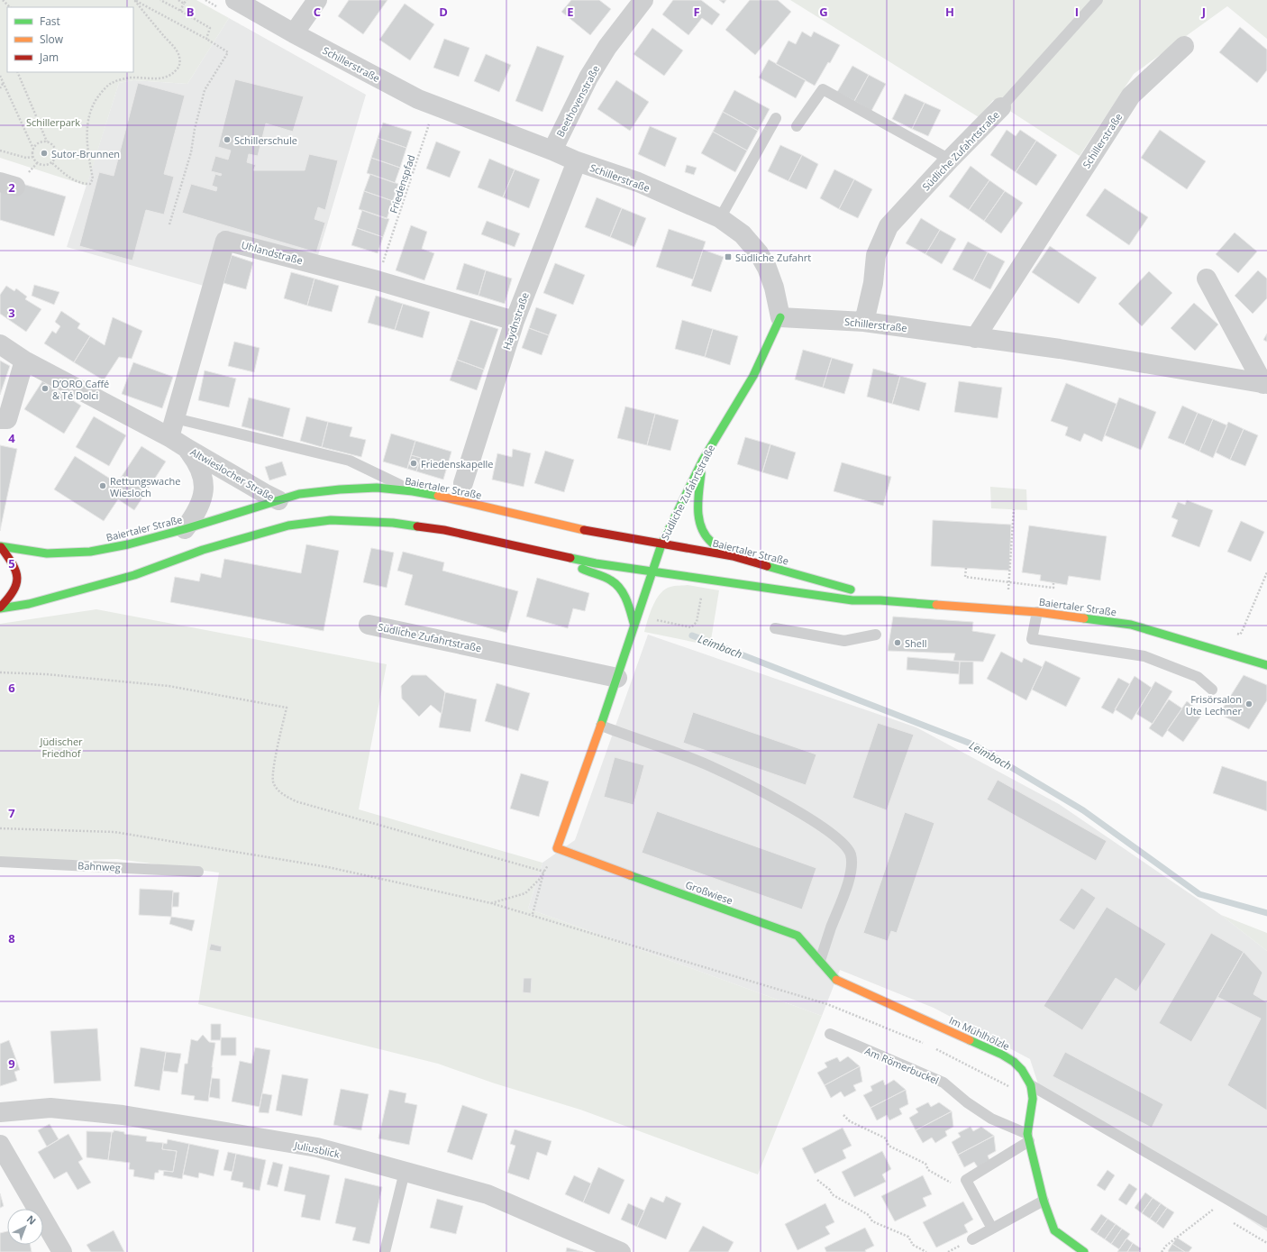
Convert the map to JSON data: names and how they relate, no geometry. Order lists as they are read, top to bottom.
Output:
{
  "streets": {
    "main road": [
      "Südliche Zufahrtstraße",
      "Baiertaler Straße",
      "Großwiese",
      "Im Mühlhölzle"
    ],
    "street": [
      "Schillerstraße",
      "Beethovenstraße",
      "Uhlandstraße",
      "Haydnstraße",
      "Altwieslocher Straße",
      "Juliusblick"
    ],
    "lane": ["Bahnweg", "Am Römerbuckel"],
    "path": ["Friedenspfad"]
  },
  "crossings": [
    ["Schillerstraße", "Beethovenstraße"],
    ["Schillerstraße", "Südliche Zufahrtstraße"],
    ["Schillerstraße", "Friedenspfad"],
    ["Schillerstraße", "Haydnstraße"],
    ["Südliche Zufahrtstraße", "Baiertaler Straße"],
    ["Südliche Zufahrtstraße", "Großwiese"],
    ["Uhlandstraße", "Haydnstraße"],
    ["Uhlandstraße", "Altwieslocher Straße"],
    ["Altwieslocher Straße", "Baiertaler Straße"],
    ["Großwiese", "Im Mühlhölzle"],
    ["Im Mühlhölzle", "Am Römerbuckel"]
  ],
  "water": ["Leimbach"],
  "parks": ["Schillerpark", "Jüdischer Friedhof"],
  "places": {
    "other": [
      "Schillerschule",
      "Sutor-Brunnen",
      "D’ORO Caffé & Té Dolci",
      "Friedenskapelle",
      "Rettungswache Wiesloch",
      "Shell",
      "Frisörsalon Ute Lechner"
    ],
    "transit": ["Südliche Zufahrt"]
  },
  "legend": ["Fast", "Slow", "Jam"],
  "north": "top right",
  "grid": {
    "columns": [
      "B",
      "C",
      "D",
      "E",
      "F",
      "G",
      "H",
      "I",
      "J"
    ],
    "rows": [
      "2",
      "3",
      "4",
      "5",
      "6",
      "7",
      "8",
      "9"
    ]
  }
}
